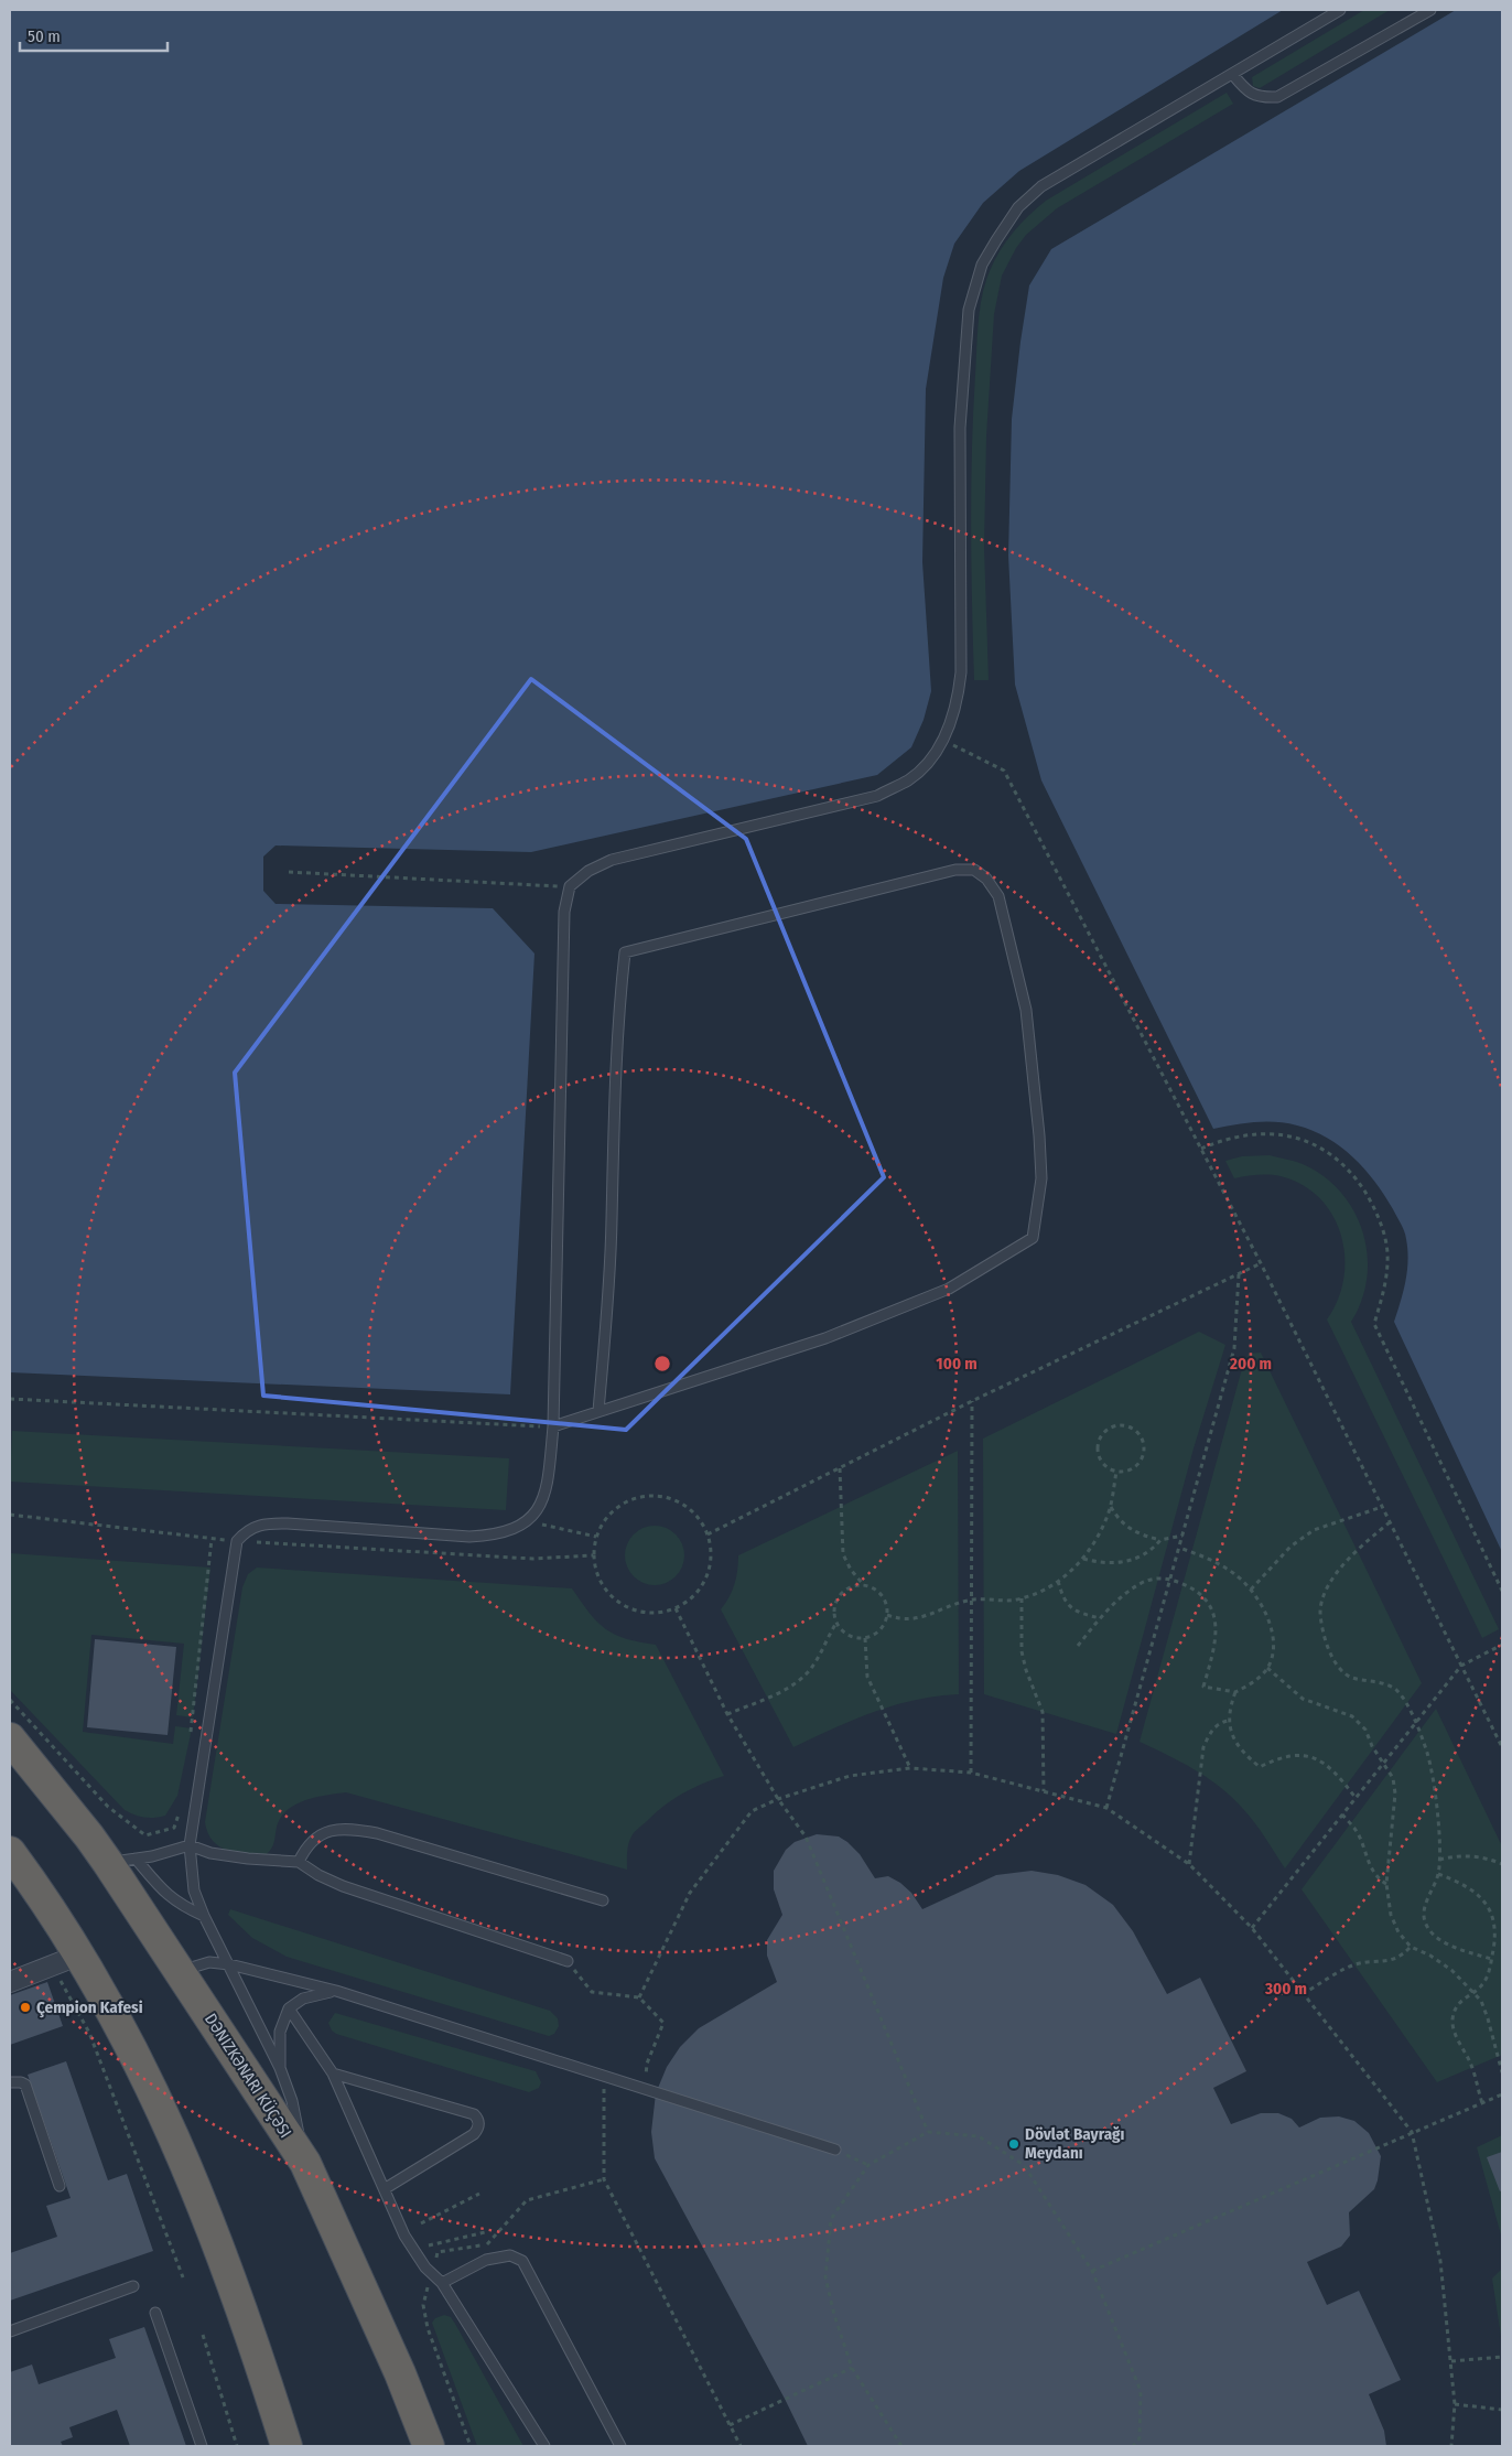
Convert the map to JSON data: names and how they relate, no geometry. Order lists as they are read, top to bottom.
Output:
{
  "places": ["Çempion Kafesi", "Dövlət Bayrağı Meydanı"],
  "scale_bar": "50 m",
  "rings": ["100 m", "200 m", "300 m"]
}
